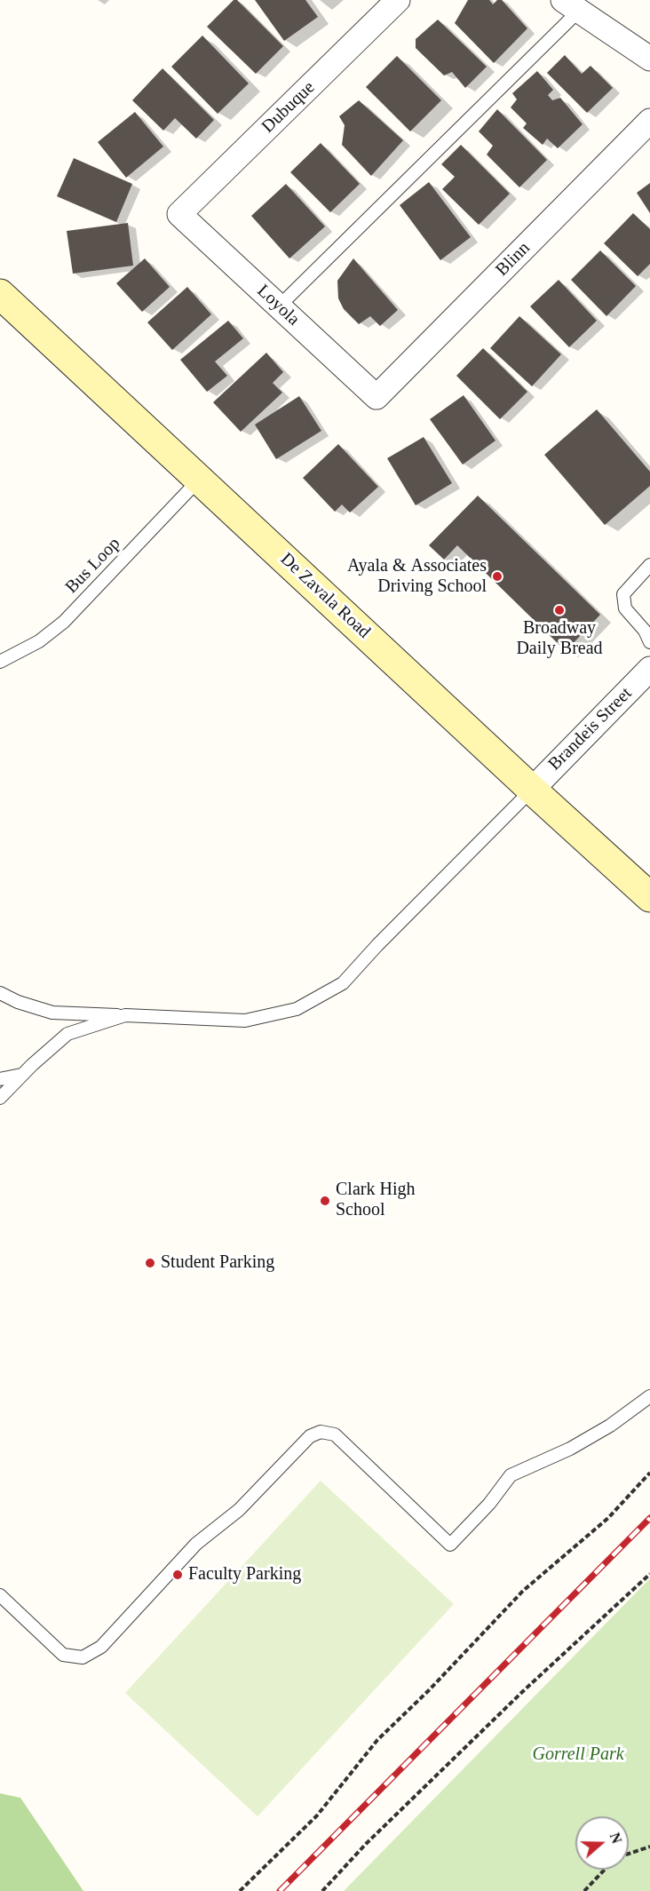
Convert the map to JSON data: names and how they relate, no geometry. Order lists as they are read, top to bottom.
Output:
{
  "streets": {
    "main road": ["De Zavala Road"],
    "street": [
      "Dubuque",
      "Blinn",
      "Loyola",
      "Brandeis Street"
    ],
    "lane": ["Bus Loop"]
  },
  "crossings": [
    ["Dubuque", "Loyola"],
    ["Blinn", "Loyola"],
    ["Bus Loop", "De Zavala Road"],
    ["De Zavala Road", "Brandeis Street"]
  ],
  "parks": ["Gorrell Park"],
  "places": [
    "Ayala & Associates Driving School",
    "Broadway Daily Bread",
    "Clark High School",
    "Student Parking",
    "Faculty Parking"
  ],
  "north": "right"
}
